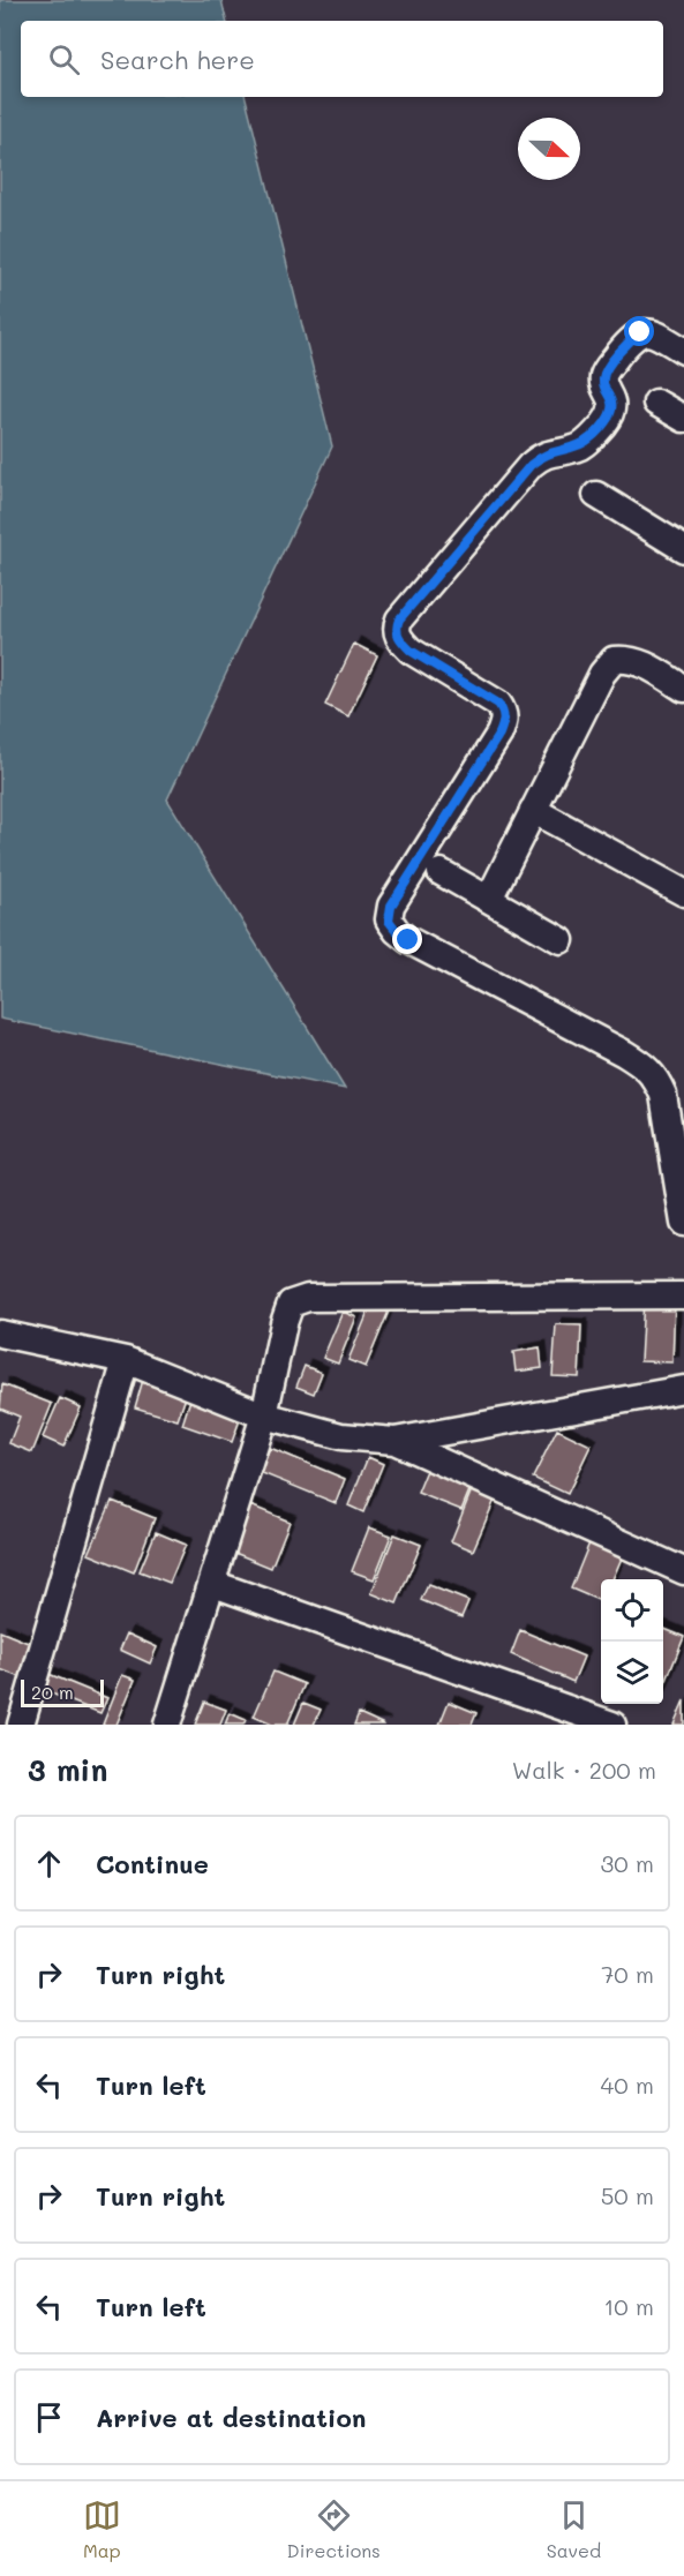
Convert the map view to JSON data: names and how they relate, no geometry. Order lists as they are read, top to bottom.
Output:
{
  "scale_bar": "20 m",
  "north": "right",
  "page": {
    "search": "Search here",
    "scale": "20 m",
    "heading": ["3 min", "Walk · 200 m"],
    "list": [
      ["Continue", "30 m"],
      ["Turn right", "70 m"],
      ["Turn left", "40 m"],
      ["Turn right", "50 m"],
      ["Turn left", "10 m"],
      "Arrive at destination"
    ],
    "nav": ["Map", "Directions", "Saved"]
  }
}
